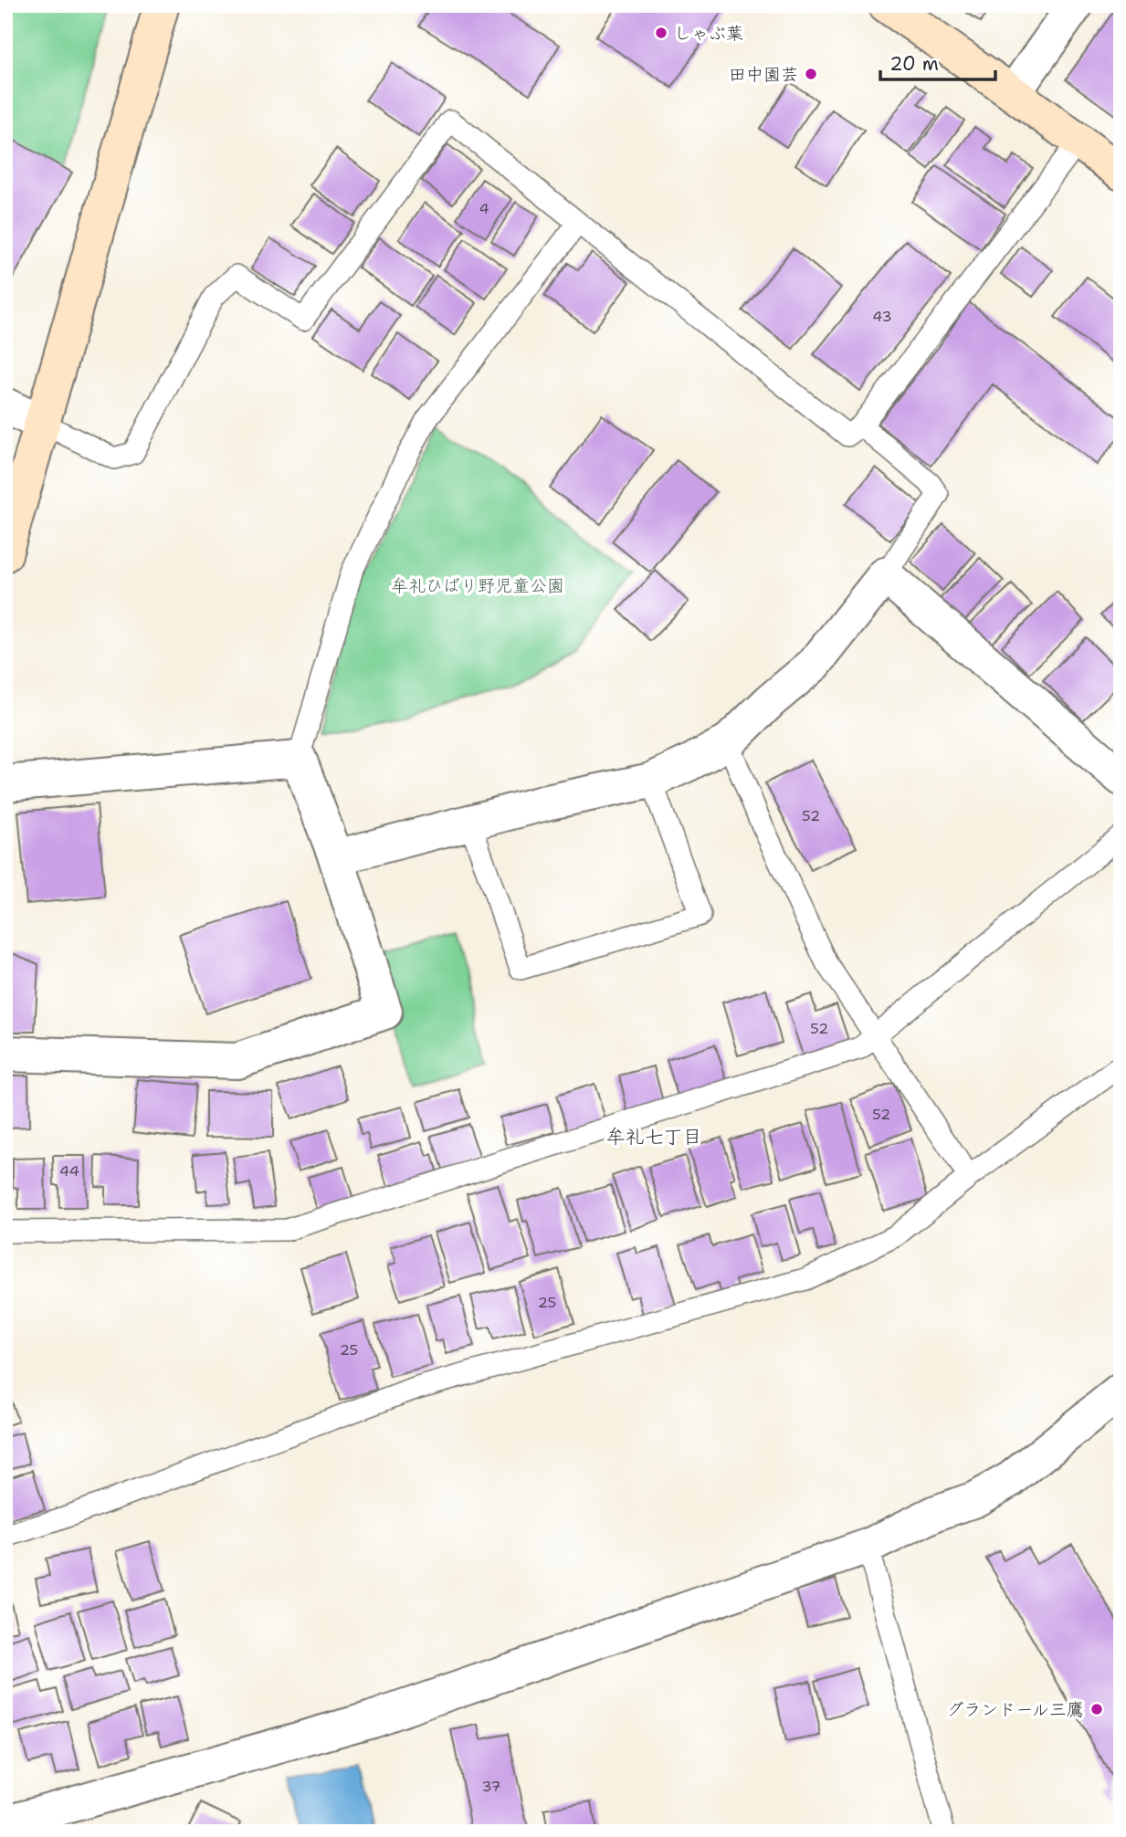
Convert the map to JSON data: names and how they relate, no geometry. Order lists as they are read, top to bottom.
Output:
{
  "districts": ["牟礼七丁目"],
  "parks": ["牟礼ひばり野児童公園"],
  "places": ["しゃぶ葉", "田中園芸", "グランドール三鷹"],
  "house_numbers": [
    "4",
    "43",
    "52",
    "52",
    "52",
    "44",
    "25",
    "25",
    "37"
  ],
  "scale_bar": "20 m"
}
